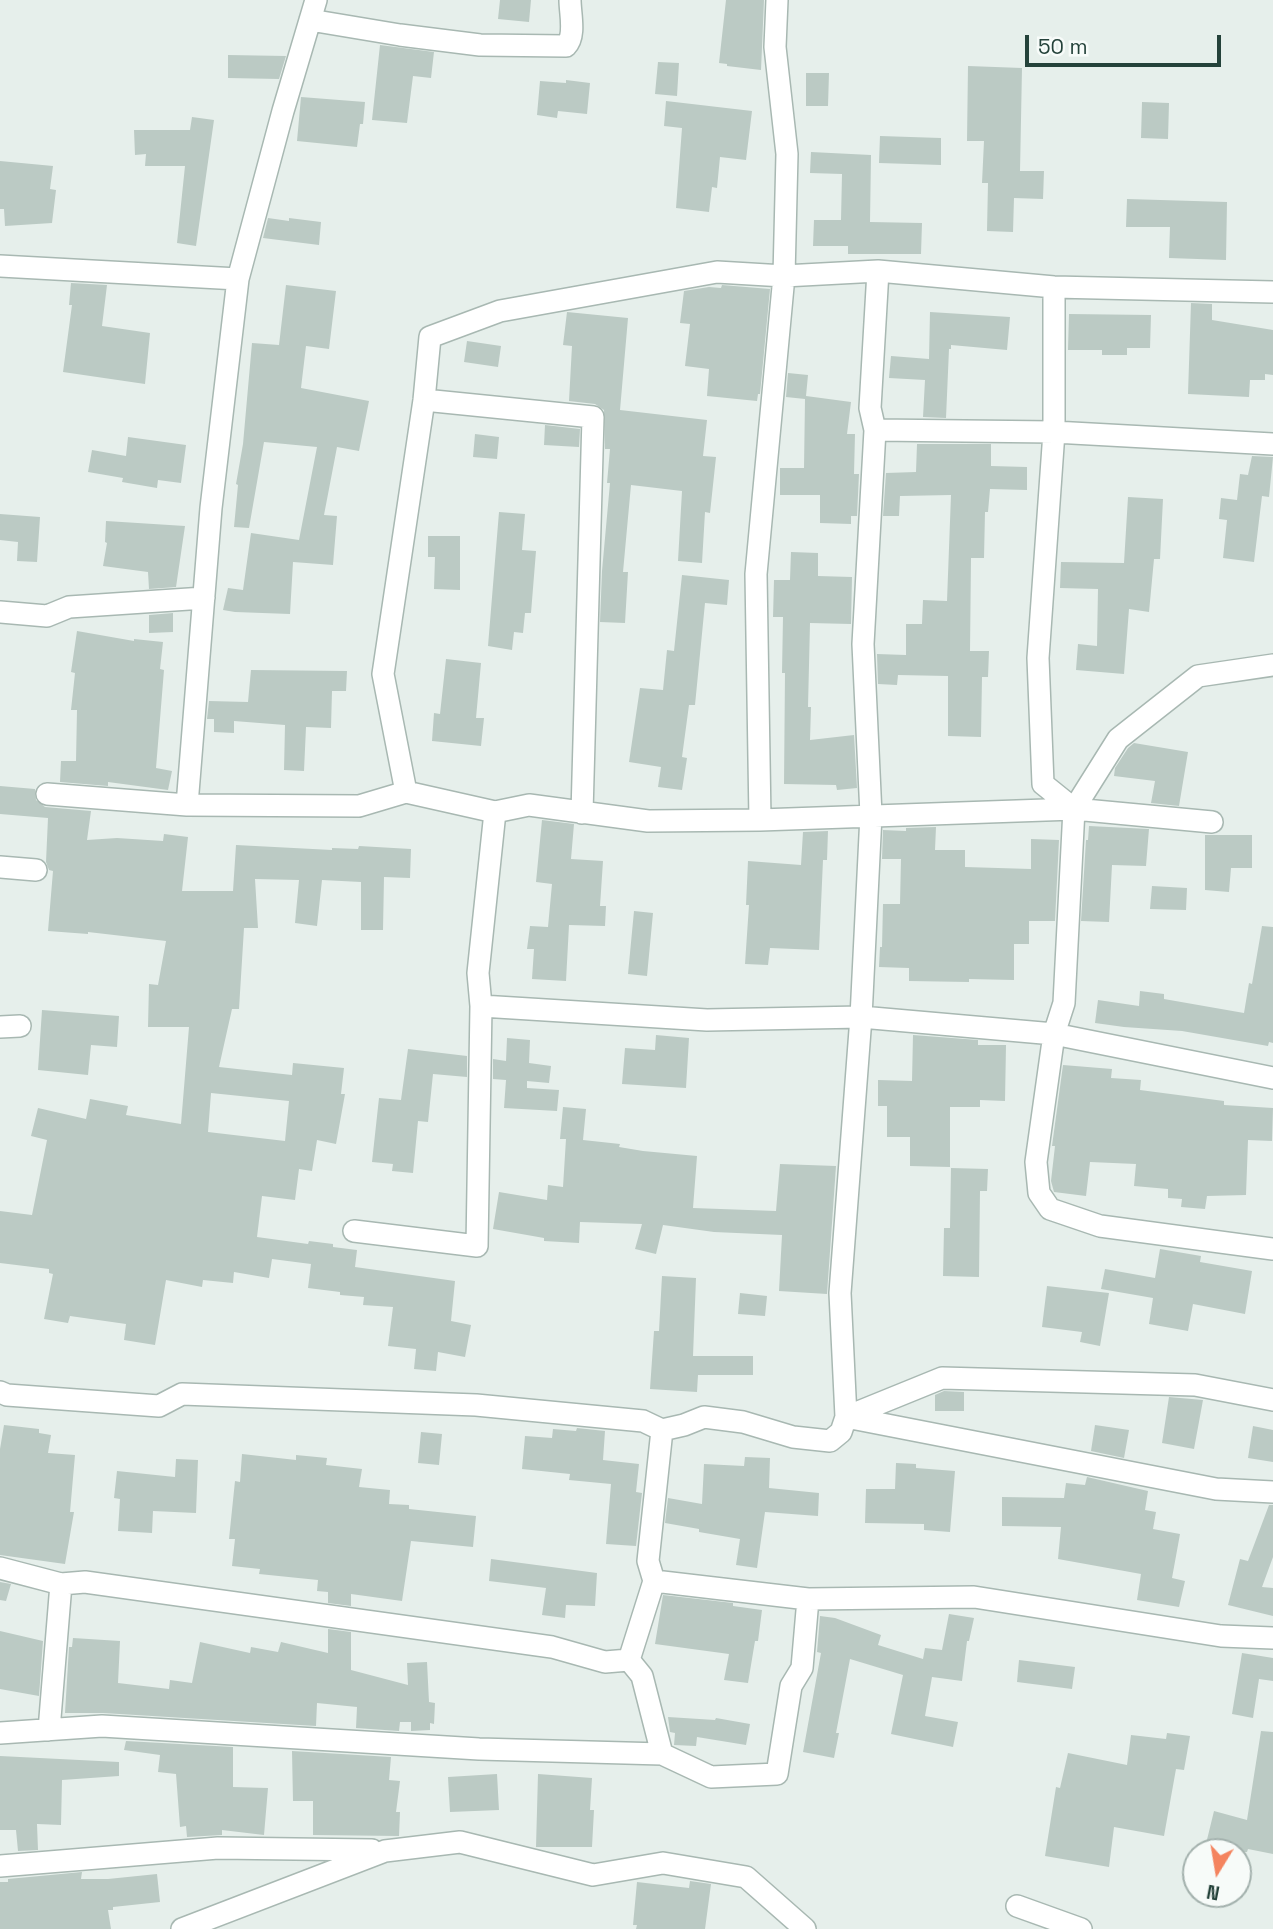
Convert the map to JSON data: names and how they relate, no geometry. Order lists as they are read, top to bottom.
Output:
{
  "scale_bar": "50 m",
  "north": "bottom"
}
